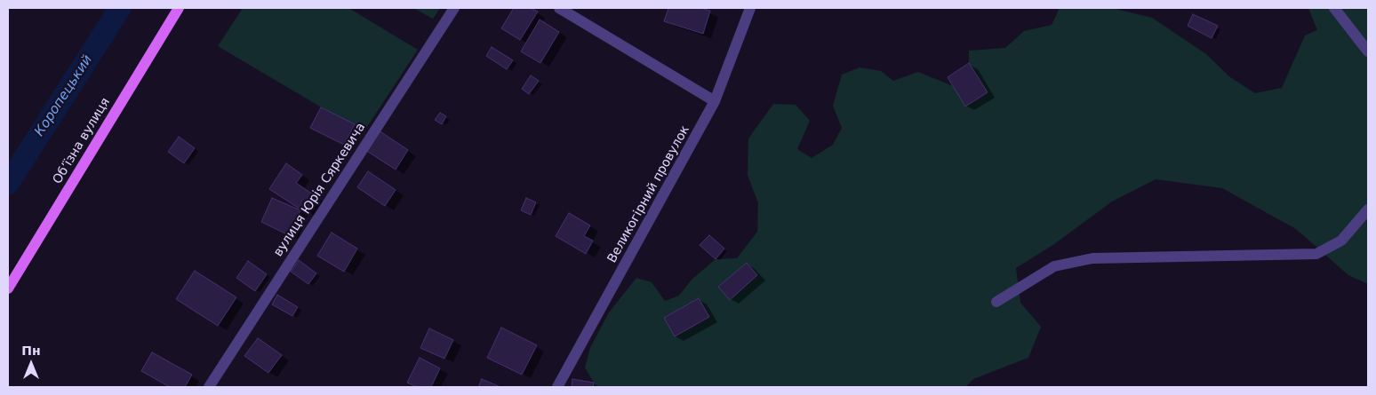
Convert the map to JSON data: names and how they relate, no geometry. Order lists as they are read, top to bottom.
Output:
{
  "streets": {
    "main road": ["Обʼїзна вулиця"],
    "street": ["вулиця Юрія Сяркевича", "Великогірний провулок"]
  },
  "water": ["Коропецький"],
  "north": "top"
}
